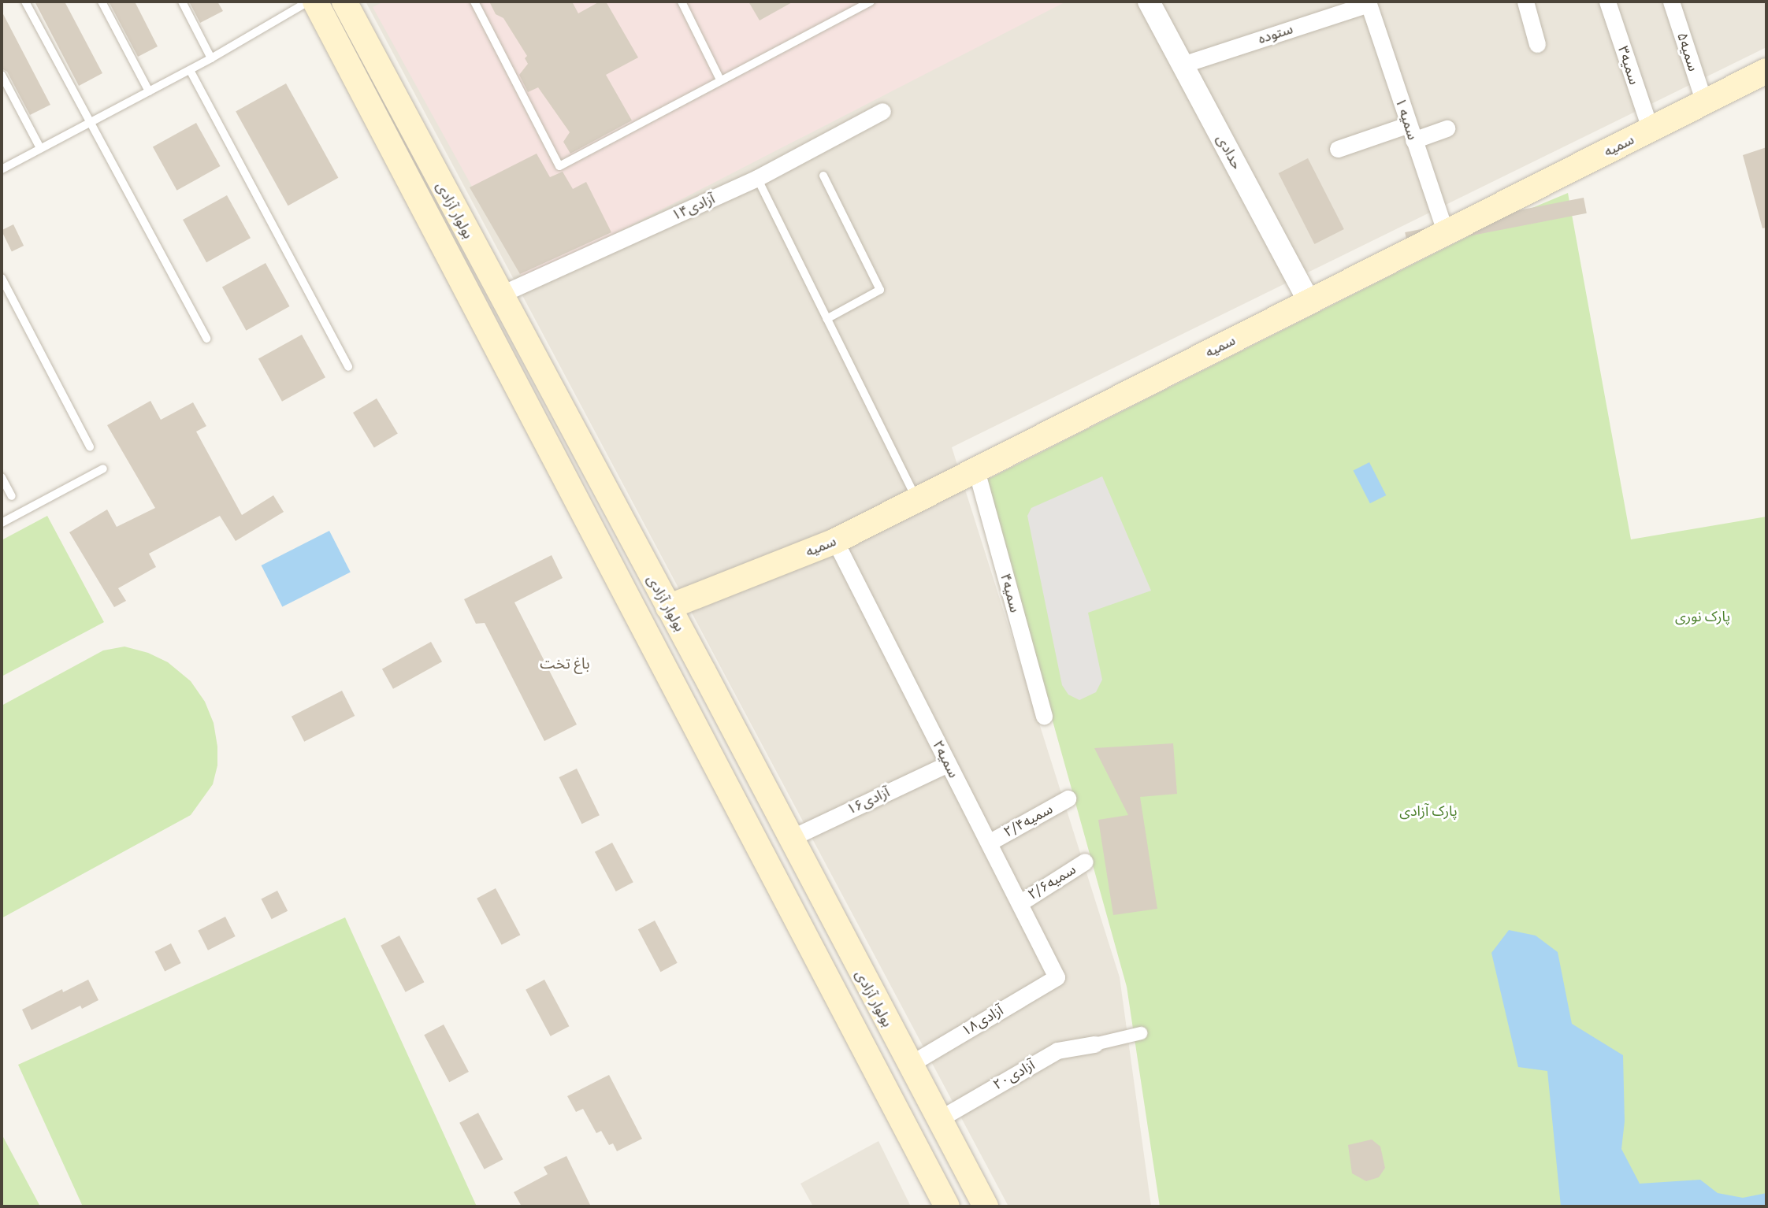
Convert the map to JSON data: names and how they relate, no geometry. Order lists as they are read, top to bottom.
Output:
{
  "streets": {
    "main road": ["سمیه", "بولوار آزادی"],
    "street": [
      "ستوده",
      "سمیه۵",
      "سمیه۳",
      "۱ سمیه",
      "حدادی",
      "آزادی۱۴",
      "سمیه۴",
      "۲سمیه",
      "آزادی۱۶",
      "سمیه۲/۴",
      "سمیه۲/۶",
      "آزادی۱۸",
      "آزادی۲۰"
    ]
  },
  "crossings": [
    ["ستوده", "۱ سمیه"],
    ["ستوده", "حدادی"],
    ["سمیه۵", "سمیه"],
    ["سمیه۳", "سمیه"],
    ["۱ سمیه", "سمیه"],
    ["سمیه", "حدادی"],
    ["سمیه", "بولوار آزادی"],
    ["سمیه", "سمیه۴"],
    ["سمیه", "۲سمیه"],
    ["آزادی۱۴", "بولوار آزادی"],
    ["بولوار آزادی", "آزادی۱۶"],
    ["بولوار آزادی", "آزادی۱۸"],
    ["بولوار آزادی", "آزادی۲۰"],
    ["۲سمیه", "آزادی۱۶"],
    ["۲سمیه", "سمیه۲/۴"],
    ["۲سمیه", "سمیه۲/۶"],
    ["۲سمیه", "آزادی۱۸"]
  ],
  "districts": ["باغ تخت"],
  "parks": ["پارک نوری", "پارک آزادی"]
}
